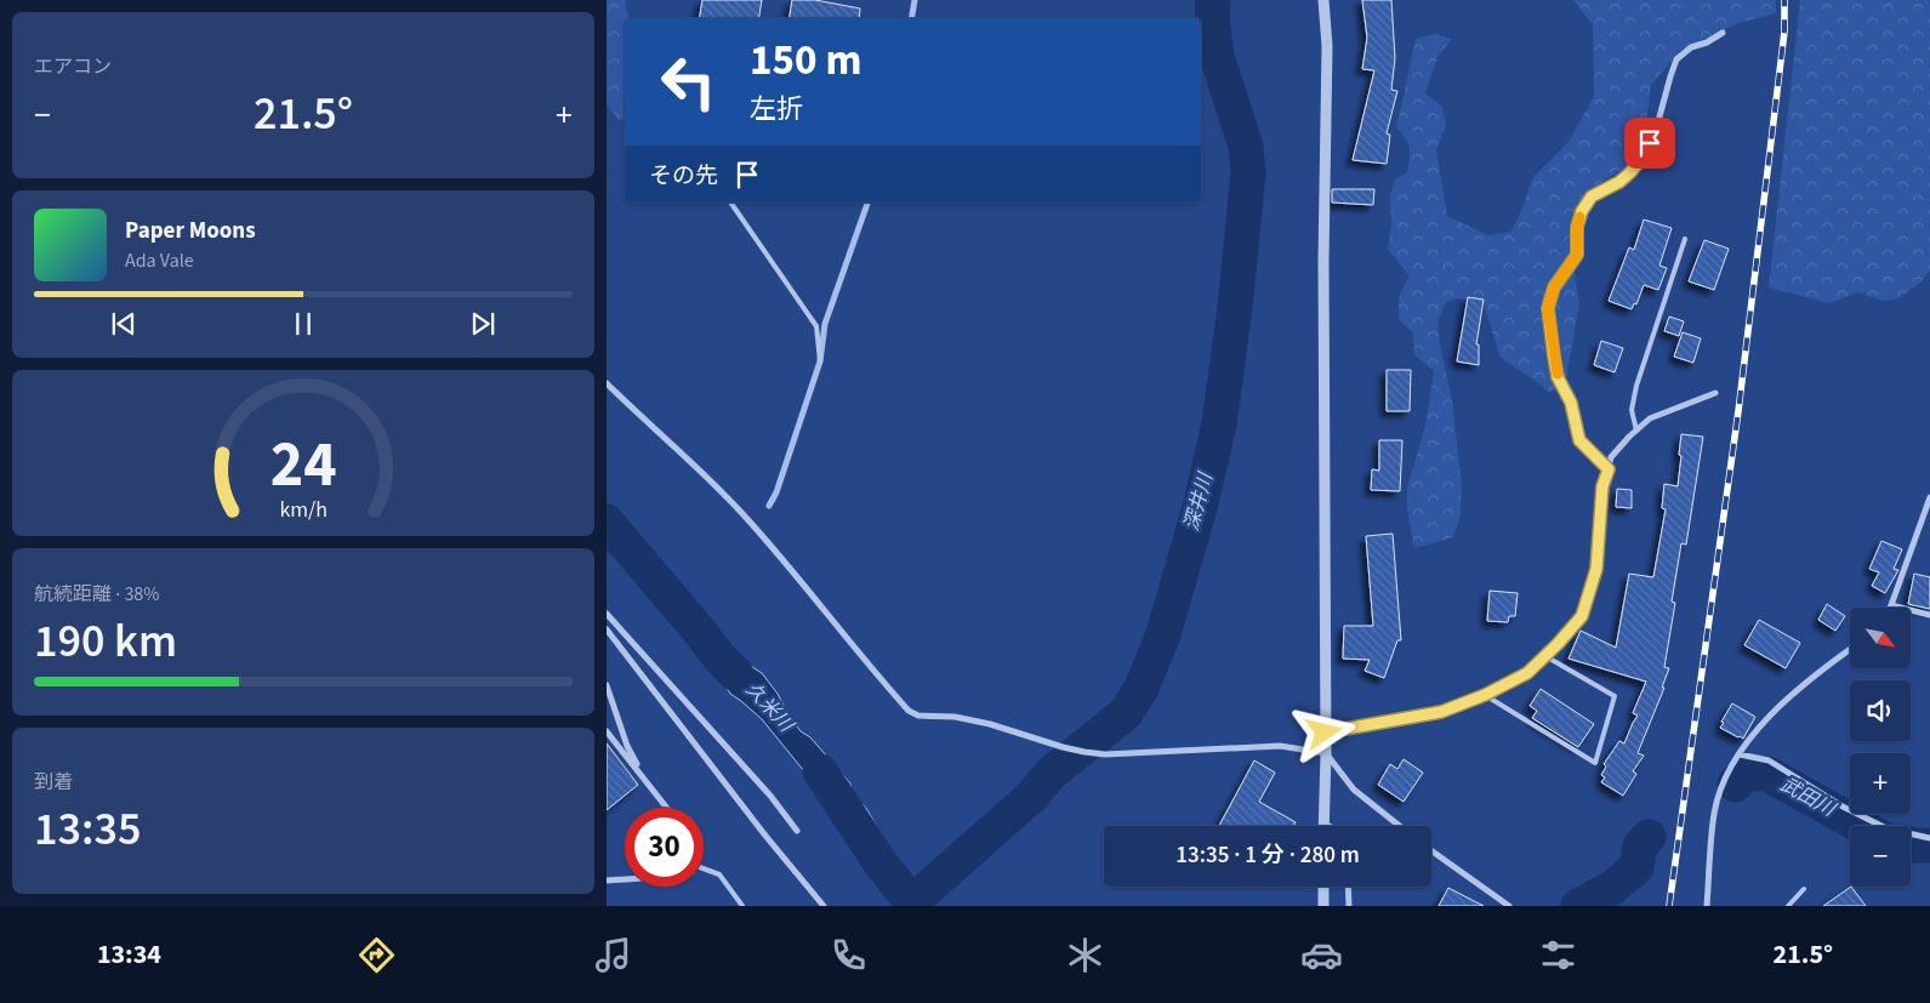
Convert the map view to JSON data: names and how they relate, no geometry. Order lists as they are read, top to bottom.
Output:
{
  "water": ["深井川", "久米川", "武田川"],
  "north": "bottom right",
  "page": {
    "tile": [
      "エアコン",
      ["航続距離 · 38%", "190 km"],
      ["到着", "13:35"]
    ],
    "turn": ["150 m", "左折"],
    "heat": ["−", "21.5°", "+"],
    "then": "その先",
    "song": ["Paper Moons", "Ada Vale"],
    "map_buttons": ["+", "−"],
    "limit": "30",
    "trip": "13:35 · 1 分 · 280 m",
    "tabs": ["13:34", "21.5°"],
    "gauge": ["24", "km/h"]
  }
}
